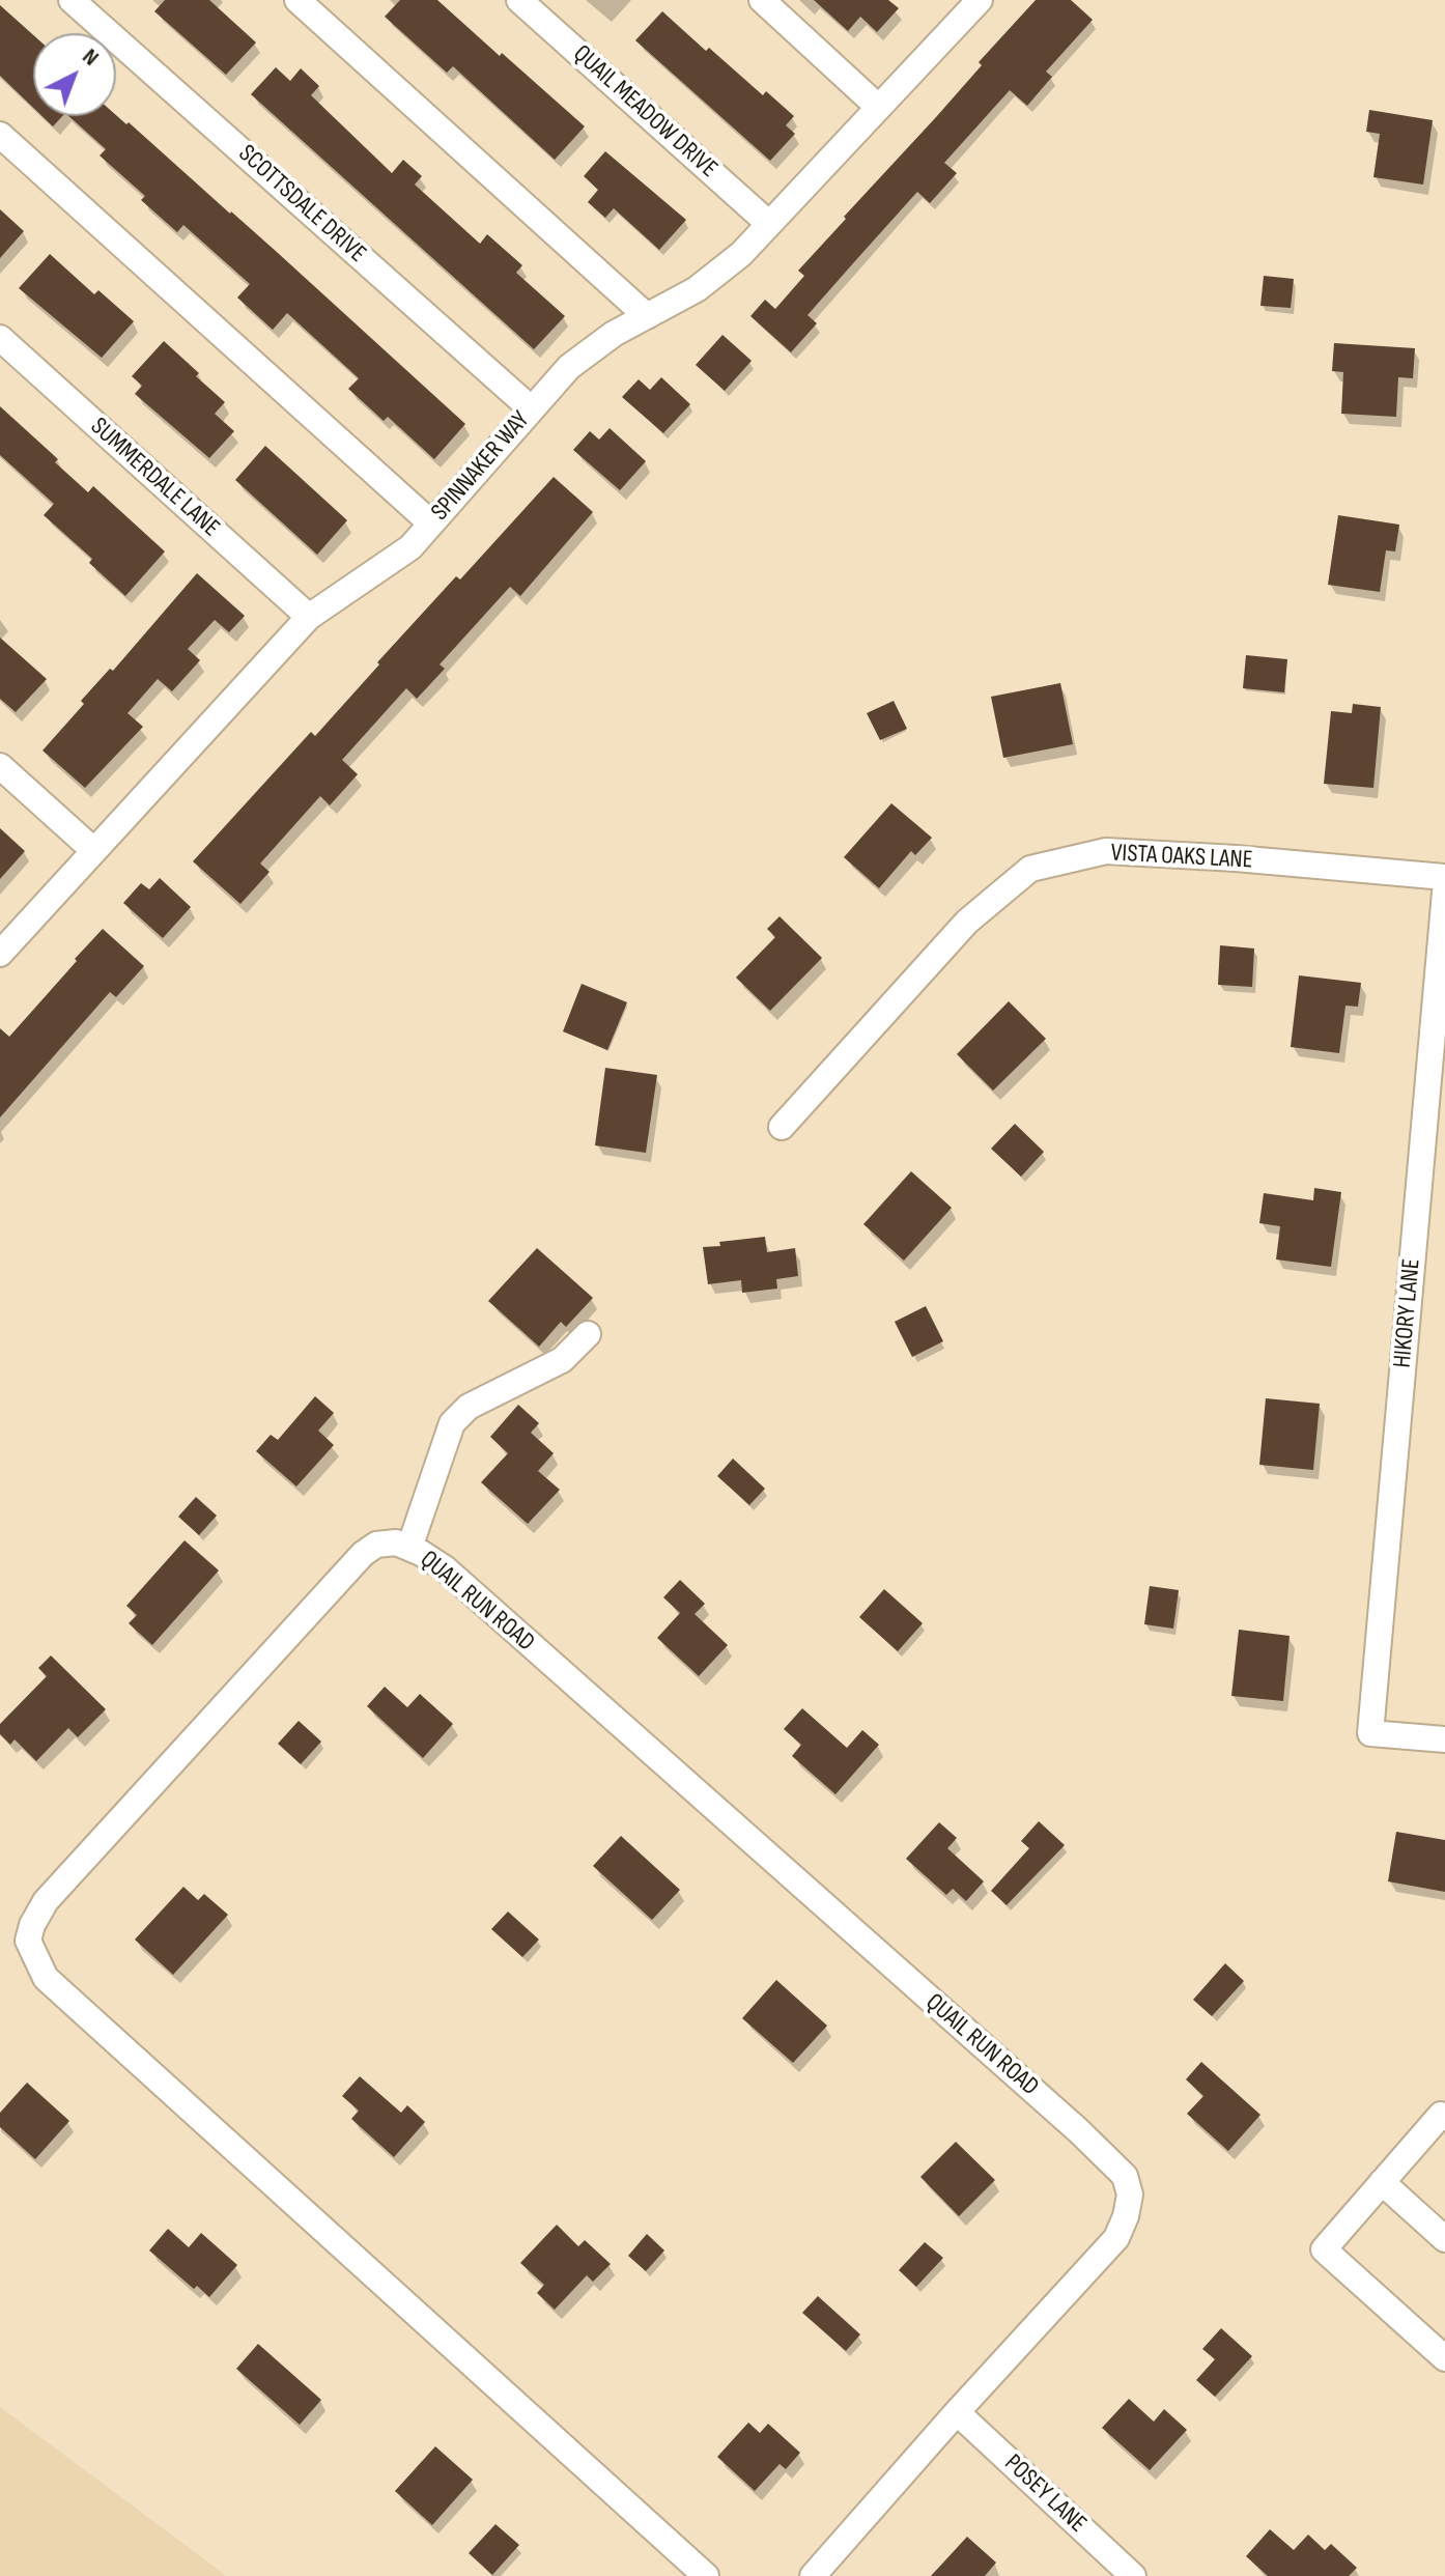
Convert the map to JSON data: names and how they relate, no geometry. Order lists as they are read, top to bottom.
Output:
{
  "streets": {
    "street": [
      "QUAIL MEADOW DRIVE",
      "SCOTTSDALE DRIVE",
      "SPINNAKER WAY",
      "SUMMERDALE LANE",
      "VISTA OAKS LANE",
      "HIKORY LANE",
      "QUAIL RUN ROAD",
      "POSEY LANE"
    ]
  },
  "crossings": [
    ["QUAIL MEADOW DRIVE", "SPINNAKER WAY"],
    ["SCOTTSDALE DRIVE", "SPINNAKER WAY"],
    ["SPINNAKER WAY", "SUMMERDALE LANE"],
    ["QUAIL RUN ROAD", "POSEY LANE"]
  ],
  "north": "top right"
}
